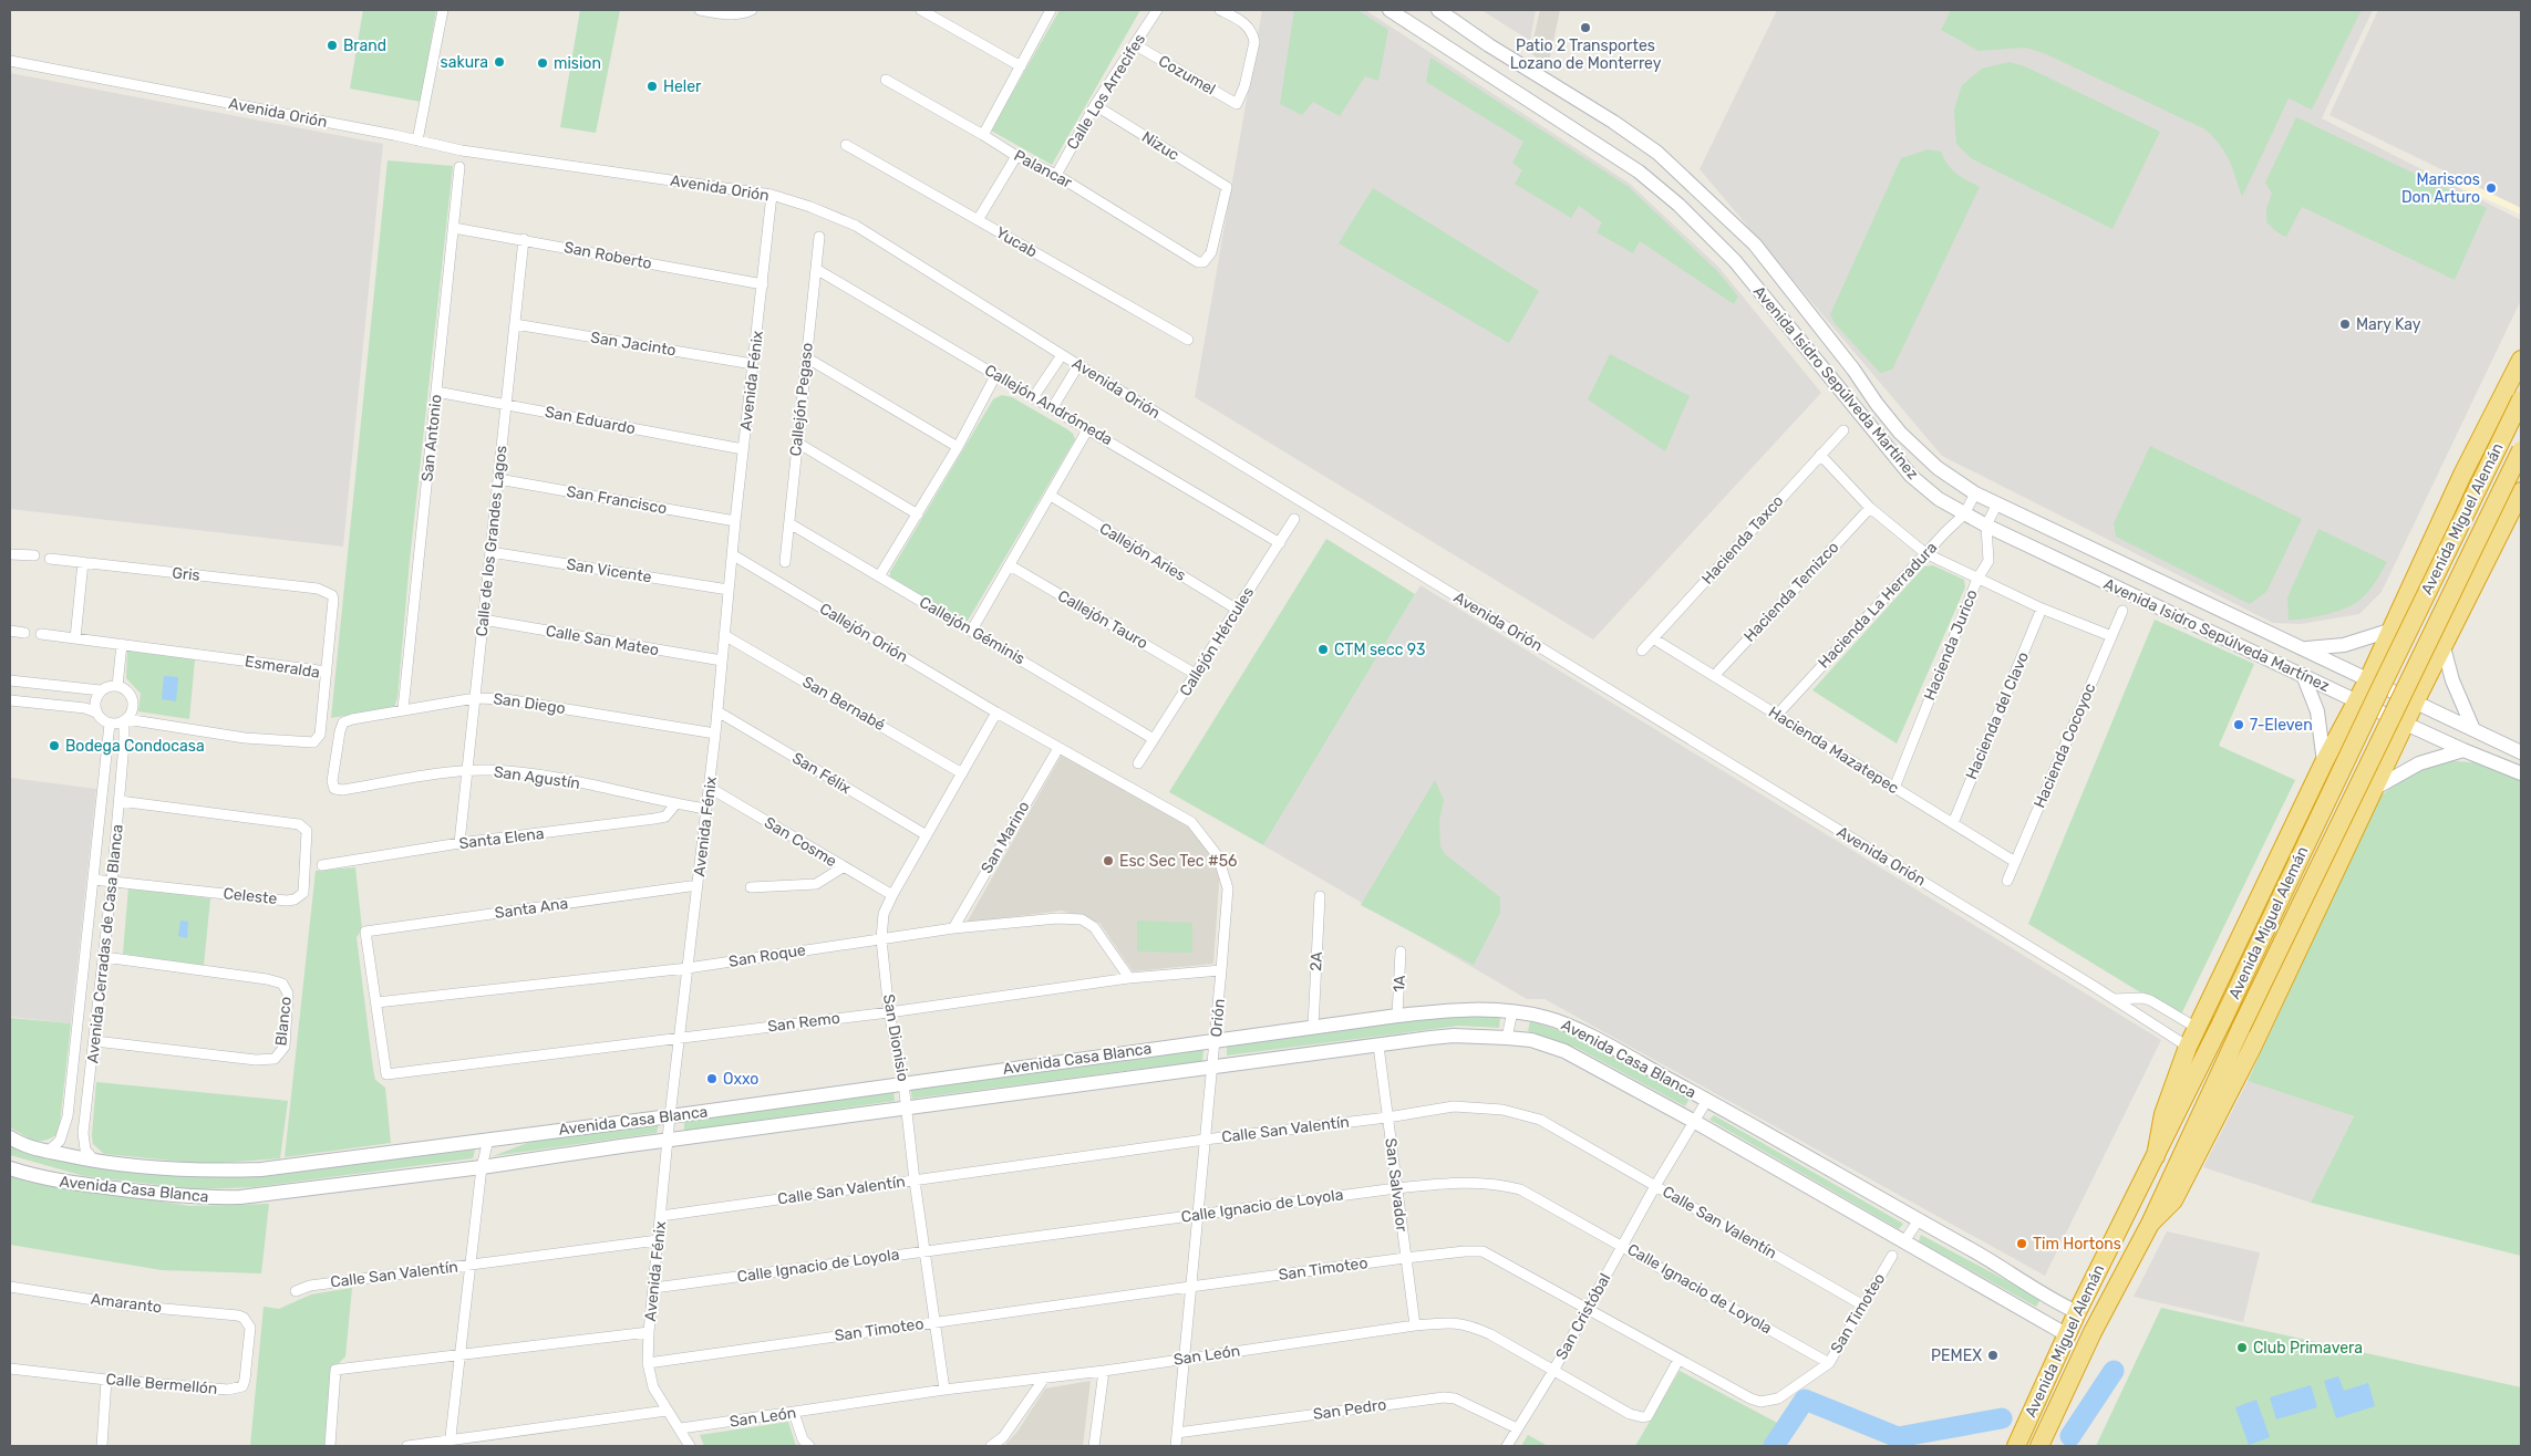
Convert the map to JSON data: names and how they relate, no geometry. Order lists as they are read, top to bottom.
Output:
{
  "streets": {
    "highway": ["Avenida Miguel Alemán"],
    "street": [
      "Cozumel",
      "Calle Los Arrecifes",
      "Avenida Orión",
      "Nizuc",
      "Palancar",
      "Yucab",
      "San Roberto",
      "San Jacinto",
      "Avenida Fénix",
      "Avenida Isidro Sepúlveda Martínez",
      "Callejón Pegaso",
      "Callejón Andrómeda",
      "San Eduardo",
      "San Antonio",
      "San Francisco",
      "Hacienda Taxco",
      "Calle de los Grandes Lagos",
      "Callejón Aries",
      "San Vicente",
      "Gris",
      "Hacienda Temizco",
      "Hacienda La Herradura",
      "Callejón Tauro",
      "Callejón Géminis",
      "Callejón Orión",
      "Calle San Mateo",
      "Callejón Hércules",
      "Hacienda Jurico",
      "Esmeralda",
      "San Diego",
      "San Bernabé",
      "Hacienda del Clavo",
      "Hacienda Cocoyoc",
      "Hacienda Mazatepec",
      "San Félix",
      "San Agustín",
      "San Marino",
      "Santa Elena",
      "San Cosme",
      "Celeste",
      "Santa Ana",
      "Avenida Cerradas de Casa Blanca",
      "San Roque",
      "2A",
      "1A",
      "Orión",
      "Blanco",
      "San Remo",
      "San Dionisio",
      "Avenida Casa Blanca",
      "Calle San Valentín",
      "San Salvador",
      "Calle Ignacio de Loyola",
      "San Timoteo",
      "Amaranto",
      "San Cristóbal",
      "San León",
      "Calle Bermellón",
      "San Pedro"
    ]
  },
  "crossings": [
    ["Cozumel", "Calle Los Arrecifes"],
    ["Calle Los Arrecifes", "Nizuc"],
    ["Calle Los Arrecifes", "Palancar"],
    ["Avenida Orión", "Avenida Fénix"],
    ["Nizuc", "Palancar"],
    ["San Roberto", "Avenida Fénix"],
    ["San Roberto", "San Antonio"],
    ["San Roberto", "Calle de los Grandes Lagos"],
    ["San Jacinto", "Avenida Fénix"],
    ["San Jacinto", "Calle de los Grandes Lagos"],
    ["Avenida Fénix", "San Eduardo"],
    ["Avenida Fénix", "San Francisco"],
    ["Avenida Fénix", "San Vicente"],
    ["Avenida Fénix", "Callejón Orión"],
    ["Avenida Fénix", "Calle San Mateo"],
    ["Avenida Fénix", "San Diego"],
    ["Avenida Fénix", "San Bernabé"],
    ["Avenida Fénix", "San Félix"],
    ["Avenida Fénix", "San Agustín"],
    ["Avenida Fénix", "San Cosme"],
    ["Avenida Fénix", "Santa Ana"],
    ["Avenida Fénix", "San Roque"],
    ["Avenida Fénix", "San Remo"],
    ["Avenida Fénix", "Avenida Casa Blanca"],
    ["Avenida Fénix", "Calle San Valentín"],
    ["Avenida Fénix", "Calle Ignacio de Loyola"],
    ["Avenida Fénix", "San Timoteo"],
    ["Avenida Fénix", "San León"],
    ["Avenida Isidro Sepúlveda Martínez", "Hacienda La Herradura"],
    ["Avenida Isidro Sepúlveda Martínez", "Hacienda Jurico"],
    ["Callejón Pegaso", "Callejón Andrómeda"],
    ["Callejón Pegaso", "Callejón Géminis"],
    ["Callejón Andrómeda", "Callejón Hércules"],
    ["San Eduardo", "San Antonio"],
    ["San Eduardo", "Calle de los Grandes Lagos"],
    ["San Antonio", "San Diego"],
    ["San Francisco", "Calle de los Grandes Lagos"],
    ["Avenida Miguel Alemán", "Avenida Casa Blanca"],
    ["Hacienda Taxco", "Hacienda Mazatepec"],
    ["Calle de los Grandes Lagos", "San Vicente"],
    ["Calle de los Grandes Lagos", "Calle San Mateo"],
    ["Calle de los Grandes Lagos", "San Diego"],
    ["Calle de los Grandes Lagos", "San Agustín"],
    ["Calle de los Grandes Lagos", "Santa Elena"],
    ["Callejón Aries", "Callejón Hércules"],
    ["Gris", "Esmeralda"],
    ["Hacienda Temizco", "Hacienda Mazatepec"],
    ["Hacienda La Herradura", "Hacienda Mazatepec"],
    ["Callejón Tauro", "Callejón Hércules"],
    ["Callejón Géminis", "Callejón Hércules"],
    ["Callejón Orión", "Orión"],
    ["Callejón Orión", "San Dionisio"],
    ["Hacienda Jurico", "Hacienda Mazatepec"],
    ["Esmeralda", "Avenida Cerradas de Casa Blanca"],
    ["San Diego", "San Agustín"],
    ["San Bernabé", "San Dionisio"],
    ["Hacienda del Clavo", "Hacienda Mazatepec"],
    ["Hacienda Cocoyoc", "Hacienda Mazatepec"],
    ["San Félix", "San Dionisio"],
    ["San Agustín", "Santa Elena"],
    ["San Marino", "San Roque"],
    ["San Marino", "Orión"],
    ["San Cosme", "San Dionisio"],
    ["Celeste", "Avenida Cerradas de Casa Blanca"],
    ["Santa Ana", "San Roque"],
    ["Santa Ana", "San Remo"],
    ["Avenida Cerradas de Casa Blanca", "Blanco"],
    ["Avenida Cerradas de Casa Blanca", "Avenida Casa Blanca"],
    ["San Roque", "San Remo"],
    ["San Roque", "San Dionisio"],
    ["2A", "Avenida Casa Blanca"],
    ["1A", "Avenida Casa Blanca"],
    ["Orión", "San Remo"],
    ["Orión", "San Dionisio"],
    ["Orión", "Avenida Casa Blanca"],
    ["Orión", "Calle San Valentín"],
    ["Orión", "Calle Ignacio de Loyola"],
    ["Orión", "San Timoteo"],
    ["Orión", "San León"],
    ["Orión", "San Pedro"],
    ["San Remo", "San Dionisio"],
    ["San Dionisio", "Avenida Casa Blanca"],
    ["San Dionisio", "Calle San Valentín"],
    ["San Dionisio", "Calle Ignacio de Loyola"],
    ["San Dionisio", "San Timoteo"],
    ["San Dionisio", "San León"],
    ["Avenida Casa Blanca", "San Salvador"],
    ["Avenida Casa Blanca", "San Cristóbal"],
    ["Calle San Valentín", "San Salvador"],
    ["Calle San Valentín", "San Timoteo"],
    ["Calle San Valentín", "San Cristóbal"],
    ["San Salvador", "Calle Ignacio de Loyola"],
    ["San Salvador", "San Timoteo"],
    ["San Salvador", "San León"],
    ["Calle Ignacio de Loyola", "San Timoteo"],
    ["Calle Ignacio de Loyola", "San Cristóbal"],
    ["San Timoteo", "San Cristóbal"],
    ["San Timoteo", "San León"],
    ["Amaranto", "Calle Bermellón"],
    ["San Cristóbal", "San León"],
    ["San Cristóbal", "San Pedro"]
  ],
  "places": [
    "Patio 2 Transportes Lozano de Monterrey",
    "Brand",
    "sakura",
    "mision",
    "Heler",
    "Mariscos Don Arturo",
    "Mary Kay",
    "CTM secc 93",
    "7-Eleven",
    "Bodega Condocasa",
    "Esc Sec Tec #56",
    "Oxxo",
    "Tim Hortons",
    "Club Primavera",
    "PEMEX"
  ]
}
